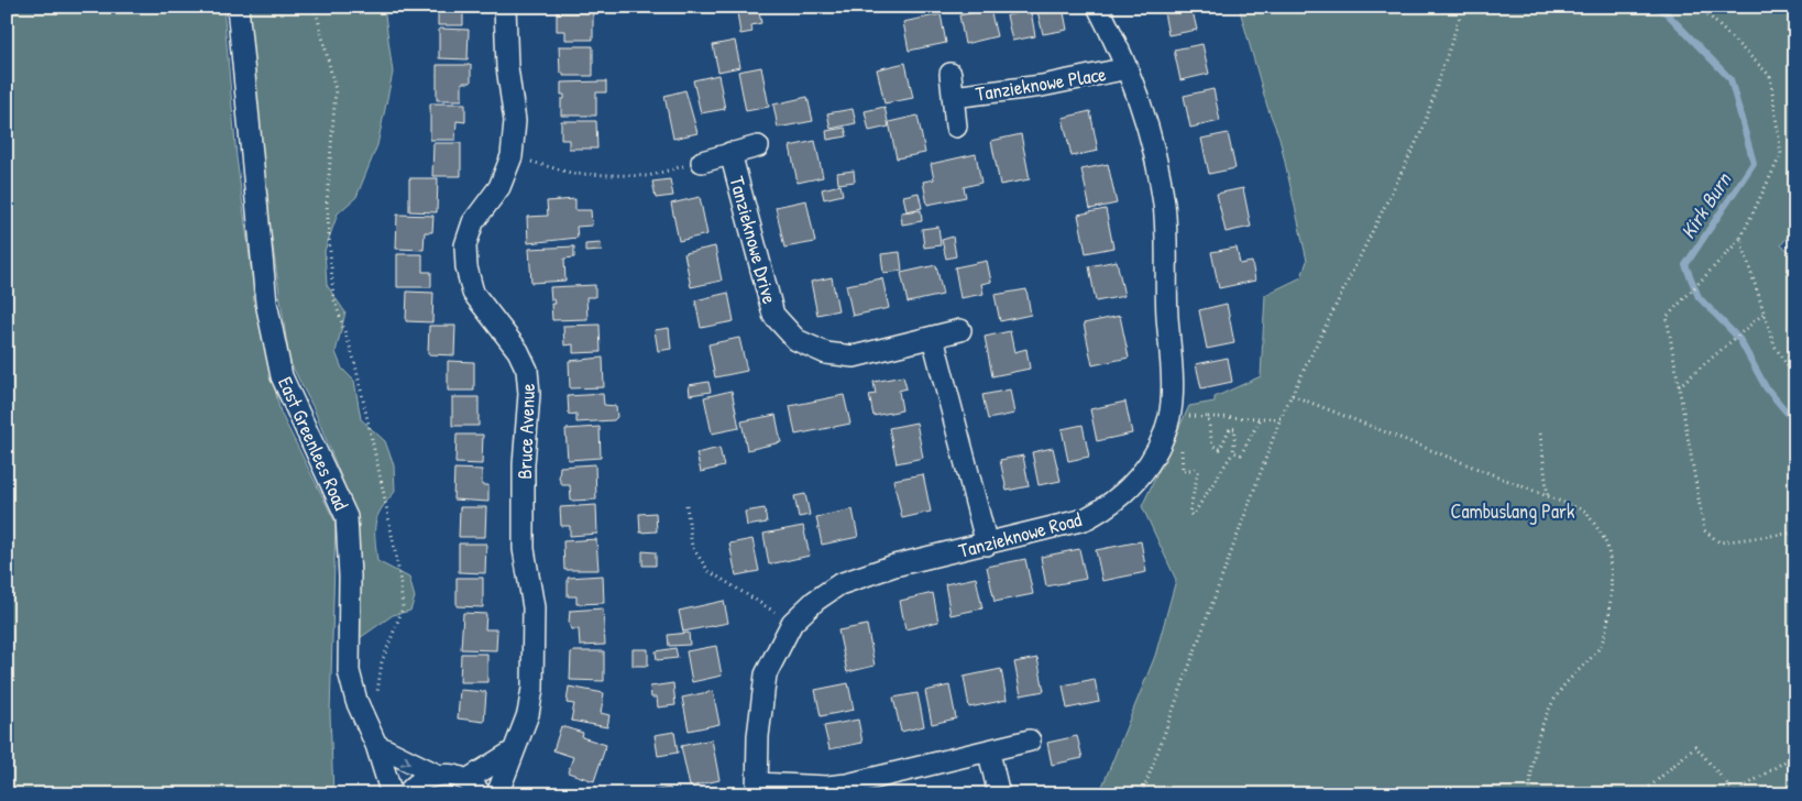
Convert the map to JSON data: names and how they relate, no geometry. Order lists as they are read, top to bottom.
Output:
{
  "streets": {
    "street": [
      "Tanzieknowe Place",
      "Tanzieknowe Drive",
      "Bruce Avenue",
      "East Greenlees Road",
      "Tanzieknowe Road"
    ]
  },
  "crossings": [
    ["Tanzieknowe Place", "Tanzieknowe Road"]
  ],
  "water": ["Kirk Burn"],
  "parks": ["Cambuslang Park"]
}
